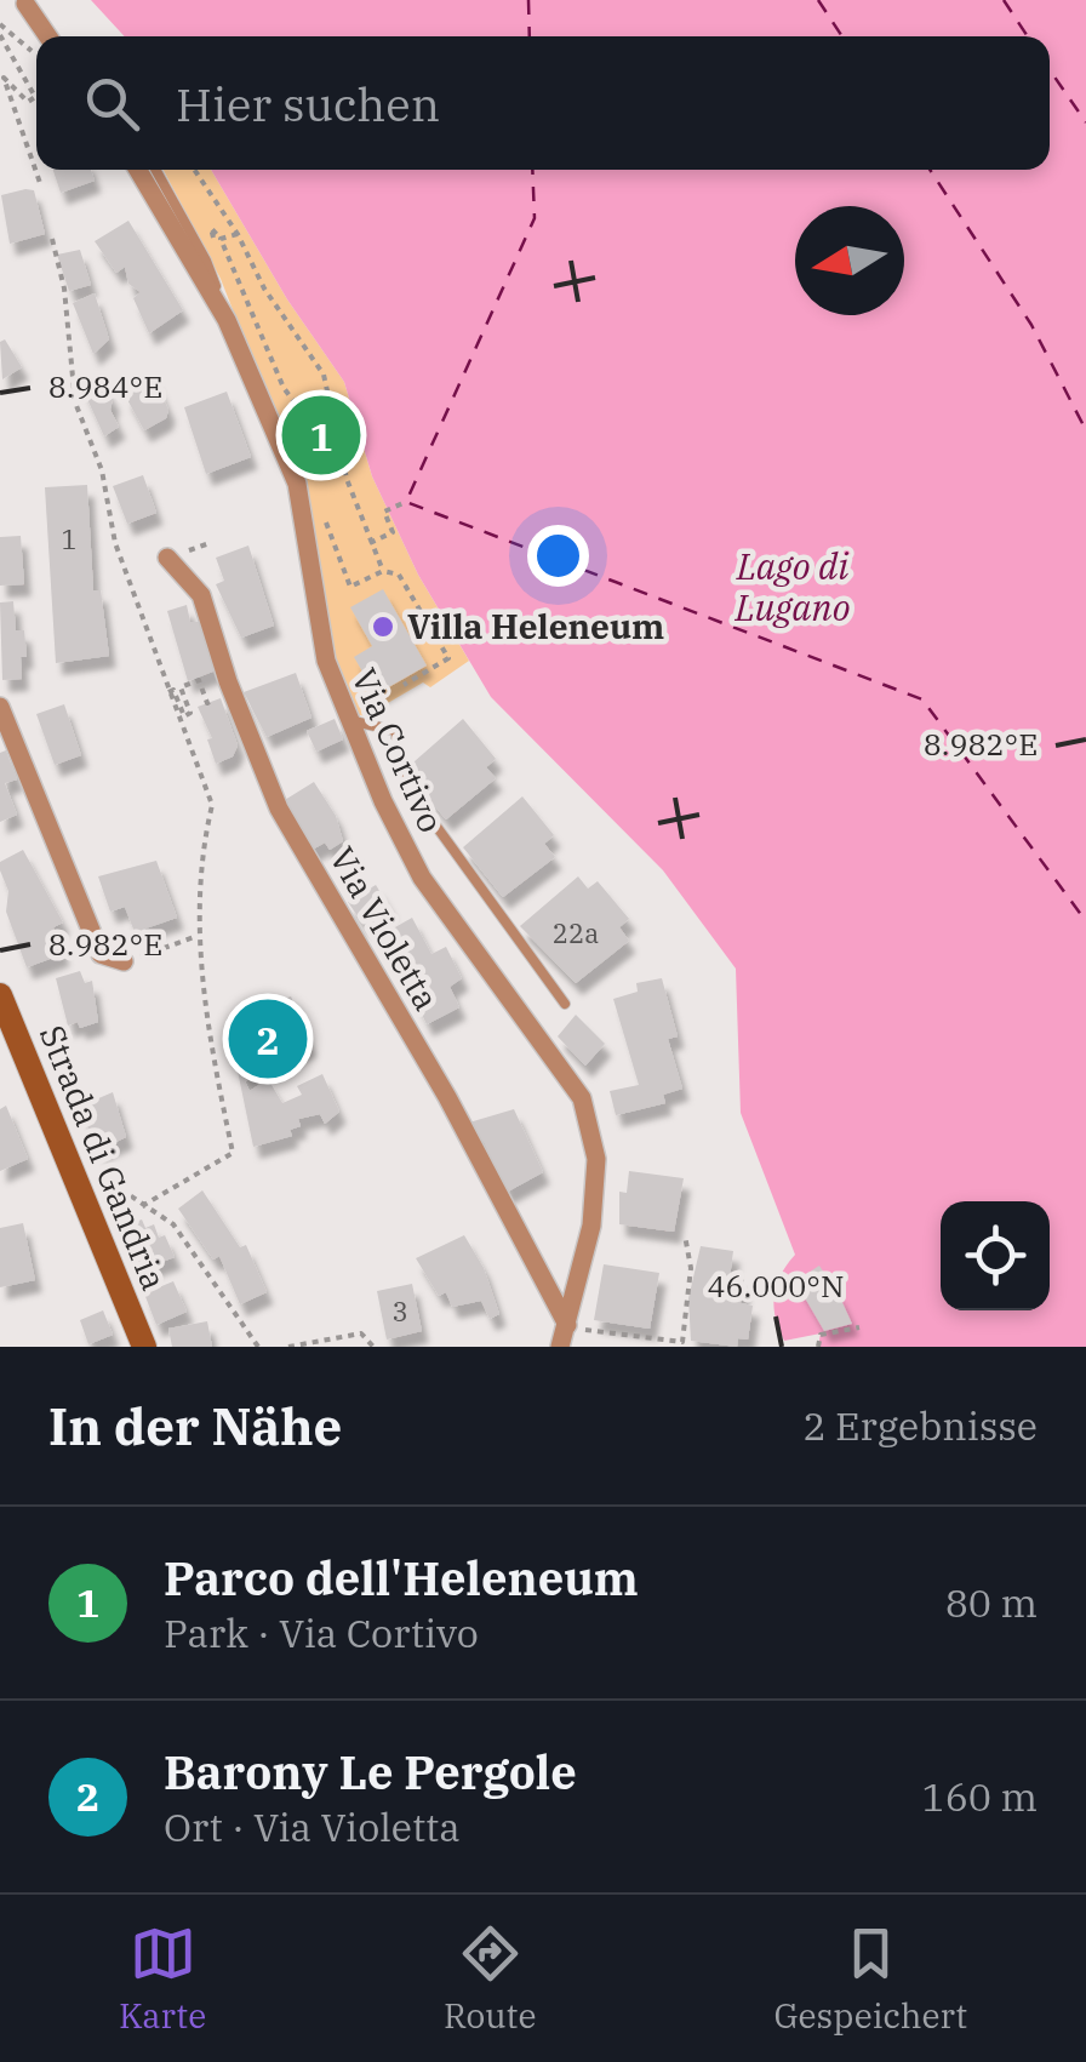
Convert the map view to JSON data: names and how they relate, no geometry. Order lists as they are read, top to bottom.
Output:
{
  "streets": {
    "main road": ["Strada di Gandria"],
    "street": ["Via Cortivo", "Via Violetta"]
  },
  "crossings": [
    ["Via Cortivo", "Via Violetta"]
  ],
  "water": ["Lago di Lugano"],
  "places": ["Villa Heleneum"],
  "house_numbers": ["1", "22a", "3"],
  "north": "left",
  "page": {
    "search": "Hier suchen",
    "pins": ["1", "2"],
    "heading": ["In der Nähe", "2 Ergebnisse"],
    "list": [
      {
        "mark": "1",
        "name": "Parco dell'Heleneum",
        "note": "Park · Via Cortivo",
        "value": "80 m"
      },
      {
        "mark": "2",
        "name": "Barony Le Pergole",
        "note": "Ort · Via Violetta",
        "value": "160 m"
      }
    ],
    "nav": ["Karte", "Route", "Gespeichert"]
  },
  "coordinates": ["8.984°E", "8.982°E", "46.000°N"]
}
